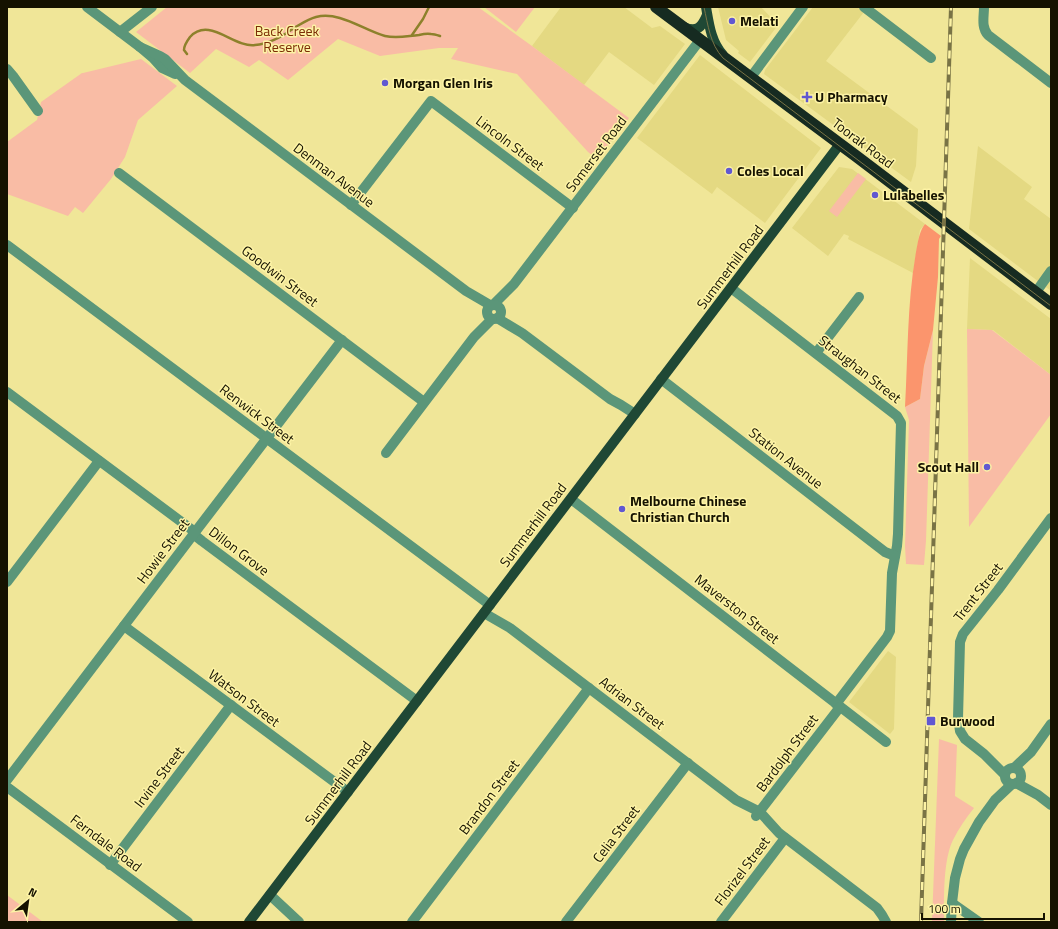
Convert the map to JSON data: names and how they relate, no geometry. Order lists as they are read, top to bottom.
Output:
{
  "streets": {
    "highway": ["Toorak Road"],
    "main road": ["Summerhill Road"],
    "street": [
      "Lincoln Street",
      "Somerset Road",
      "Denman Avenue",
      "Goodwin Street",
      "Straughan Street",
      "Renwick Street",
      "Station Avenue",
      "Howie Street",
      "Dillon Grove",
      "Trent Street",
      "Maverston Street",
      "Watson Street",
      "Adrian Street",
      "Bardolph Street",
      "Irvine Street",
      "Brandon Street",
      "Celia Street",
      "Ferndale Road",
      "Florizel Street"
    ]
  },
  "crossings": [
    ["Lincoln Street", "Somerset Road"],
    ["Lincoln Street", "Denman Avenue"],
    ["Toorak Road", "Somerset Road"],
    ["Toorak Road", "Summerhill Road"],
    ["Somerset Road", "Denman Avenue"],
    ["Somerset Road", "Goodwin Street"],
    ["Denman Avenue", "Summerhill Road"],
    ["Summerhill Road", "Straughan Street"],
    ["Summerhill Road", "Renwick Street"],
    ["Summerhill Road", "Station Avenue"],
    ["Summerhill Road", "Dillon Grove"],
    ["Summerhill Road", "Maverston Street"],
    ["Summerhill Road", "Watson Street"],
    ["Summerhill Road", "Adrian Street"],
    ["Goodwin Street", "Howie Street"],
    ["Straughan Street", "Station Avenue"],
    ["Straughan Street", "Bardolph Street"],
    ["Renwick Street", "Howie Street"],
    ["Renwick Street", "Adrian Street"],
    ["Station Avenue", "Bardolph Street"],
    ["Howie Street", "Dillon Grove"],
    ["Howie Street", "Watson Street"],
    ["Maverston Street", "Bardolph Street"],
    ["Watson Street", "Irvine Street"],
    ["Adrian Street", "Bardolph Street"],
    ["Adrian Street", "Brandon Street"],
    ["Adrian Street", "Celia Street"],
    ["Adrian Street", "Florizel Street"],
    ["Irvine Street", "Ferndale Road"]
  ],
  "parks": ["Back Creek Reserve"],
  "places": {
    "other": [
      "Melati",
      "Morgan Glen Iris",
      "Coles Local",
      "Lulabelles",
      "Scout Hall",
      "Melbourne Chinese Christian Church"
    ],
    "health": ["U Pharmacy"],
    "transit": ["Burwood"]
  },
  "scale_bar": "100 m",
  "north": "top right"
}
